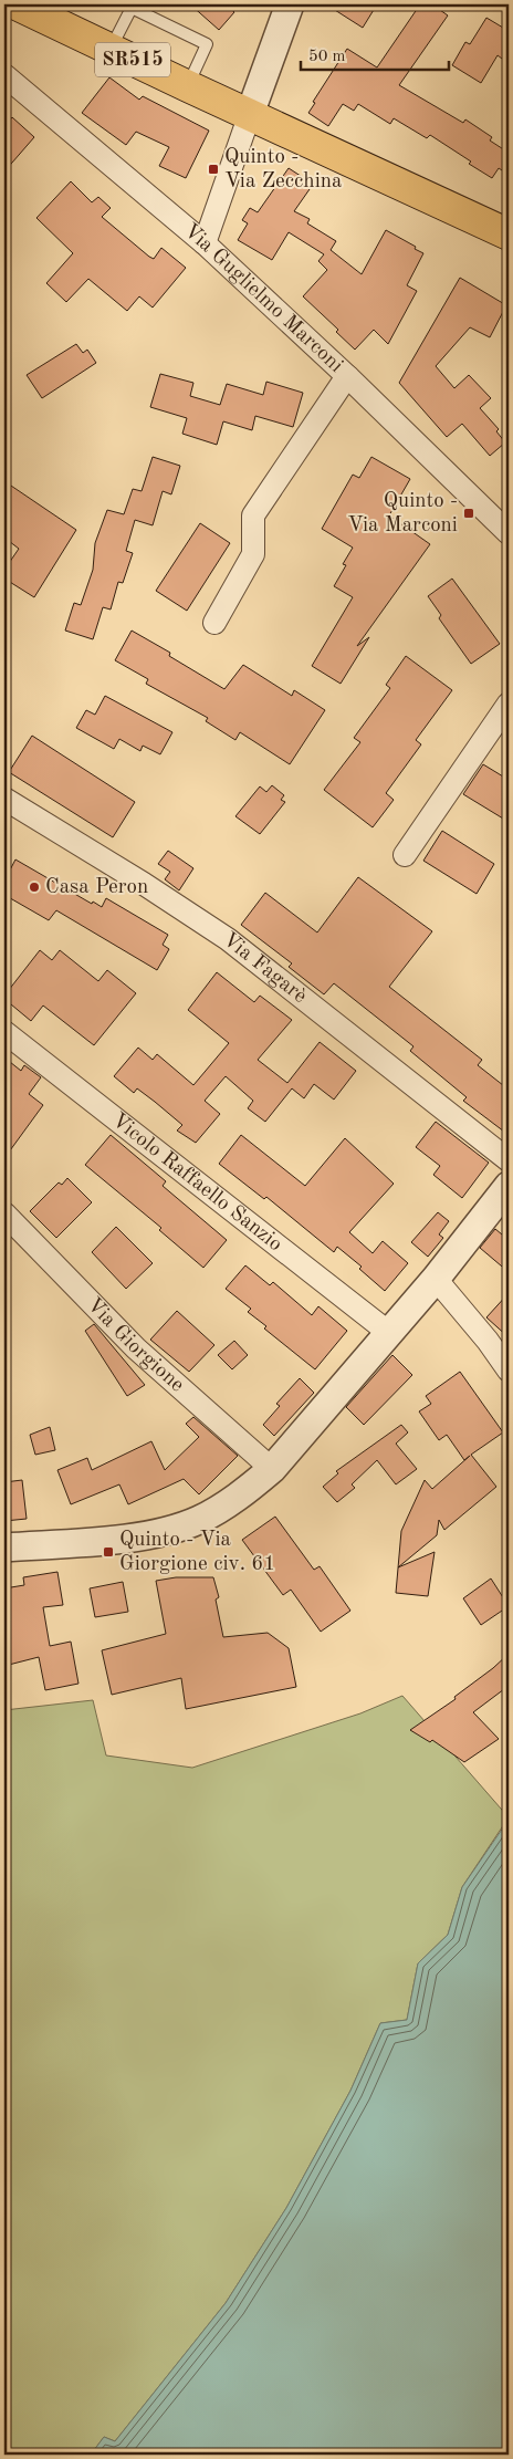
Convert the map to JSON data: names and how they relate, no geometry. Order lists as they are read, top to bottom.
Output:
{
  "streets": {
    "main road": ["SR515"],
    "street": [
      "Via Guglielmo Marconi",
      "Via Fagarè",
      "Vicolo Raffaello Sanzio",
      "Via Giorgione"
    ]
  },
  "places": {
    "transit": ["Quinto - Via Zecchina", "Quinto - Via Marconi", "Quinto - Via Giorgione civ. 61"],
    "other": ["Casa Peron"]
  },
  "scale_bar": "50 m"
}
